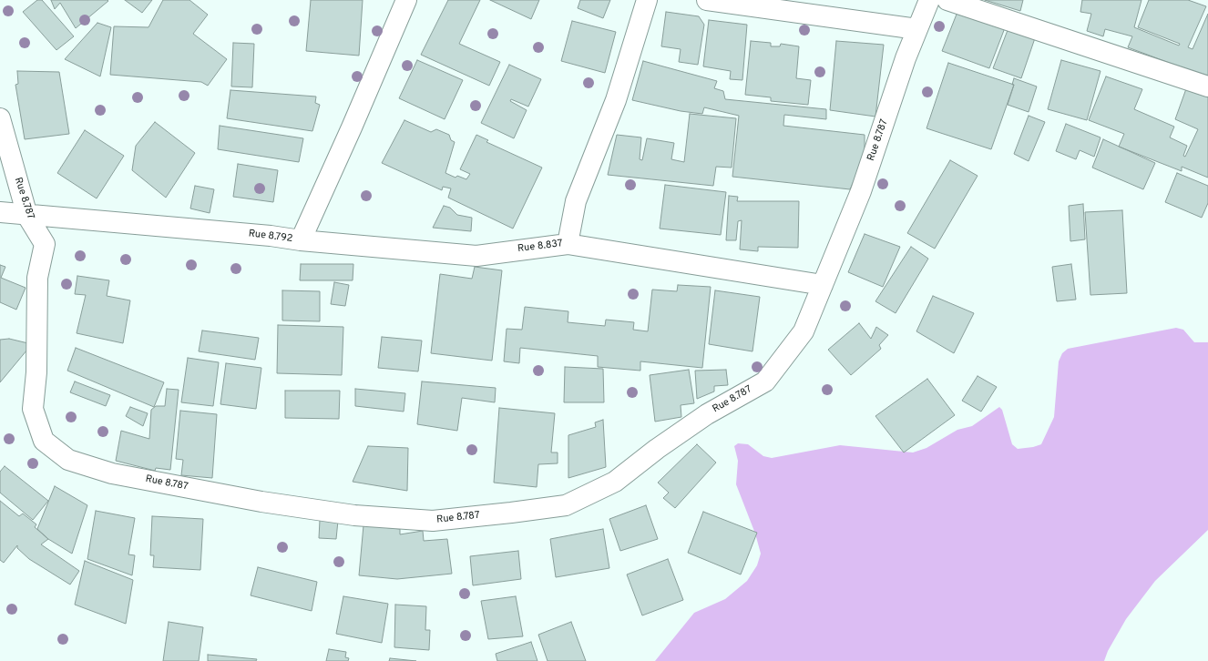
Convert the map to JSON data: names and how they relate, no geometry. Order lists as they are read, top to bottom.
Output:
{
  "streets": {
    "street": ["Rue 8.787", "Rue 8.792", "Rue 8.837"]
  },
  "crossings": [
    ["Rue 8.787", "Rue 8.792"],
    ["Rue 8.792", "Rue 8.837"]
  ]
}
